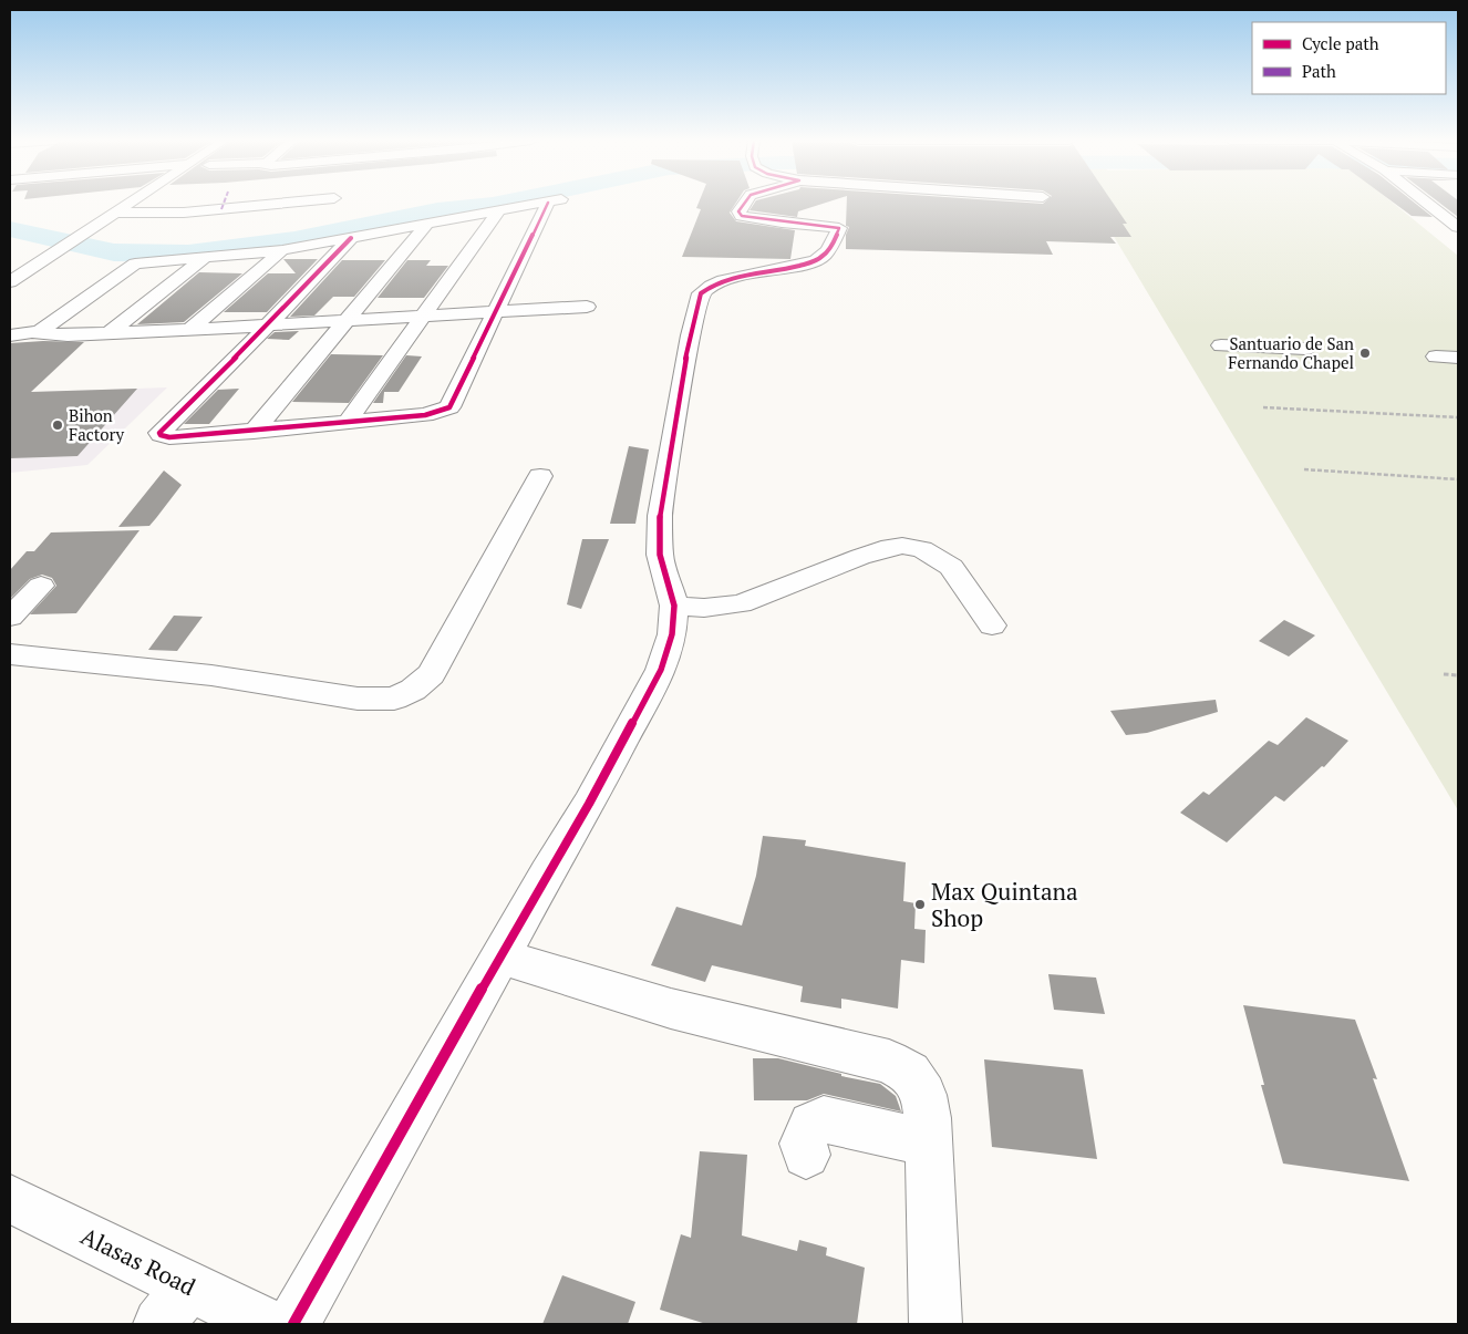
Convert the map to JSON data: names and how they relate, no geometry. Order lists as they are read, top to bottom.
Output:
{
  "streets": {
    "street": ["Alasas Road"]
  },
  "places": ["Santuario de San Fernando Chapel", "Bihon Factory", "Max Quintana Shop"],
  "legend": ["Cycle path", "Path"]
}
